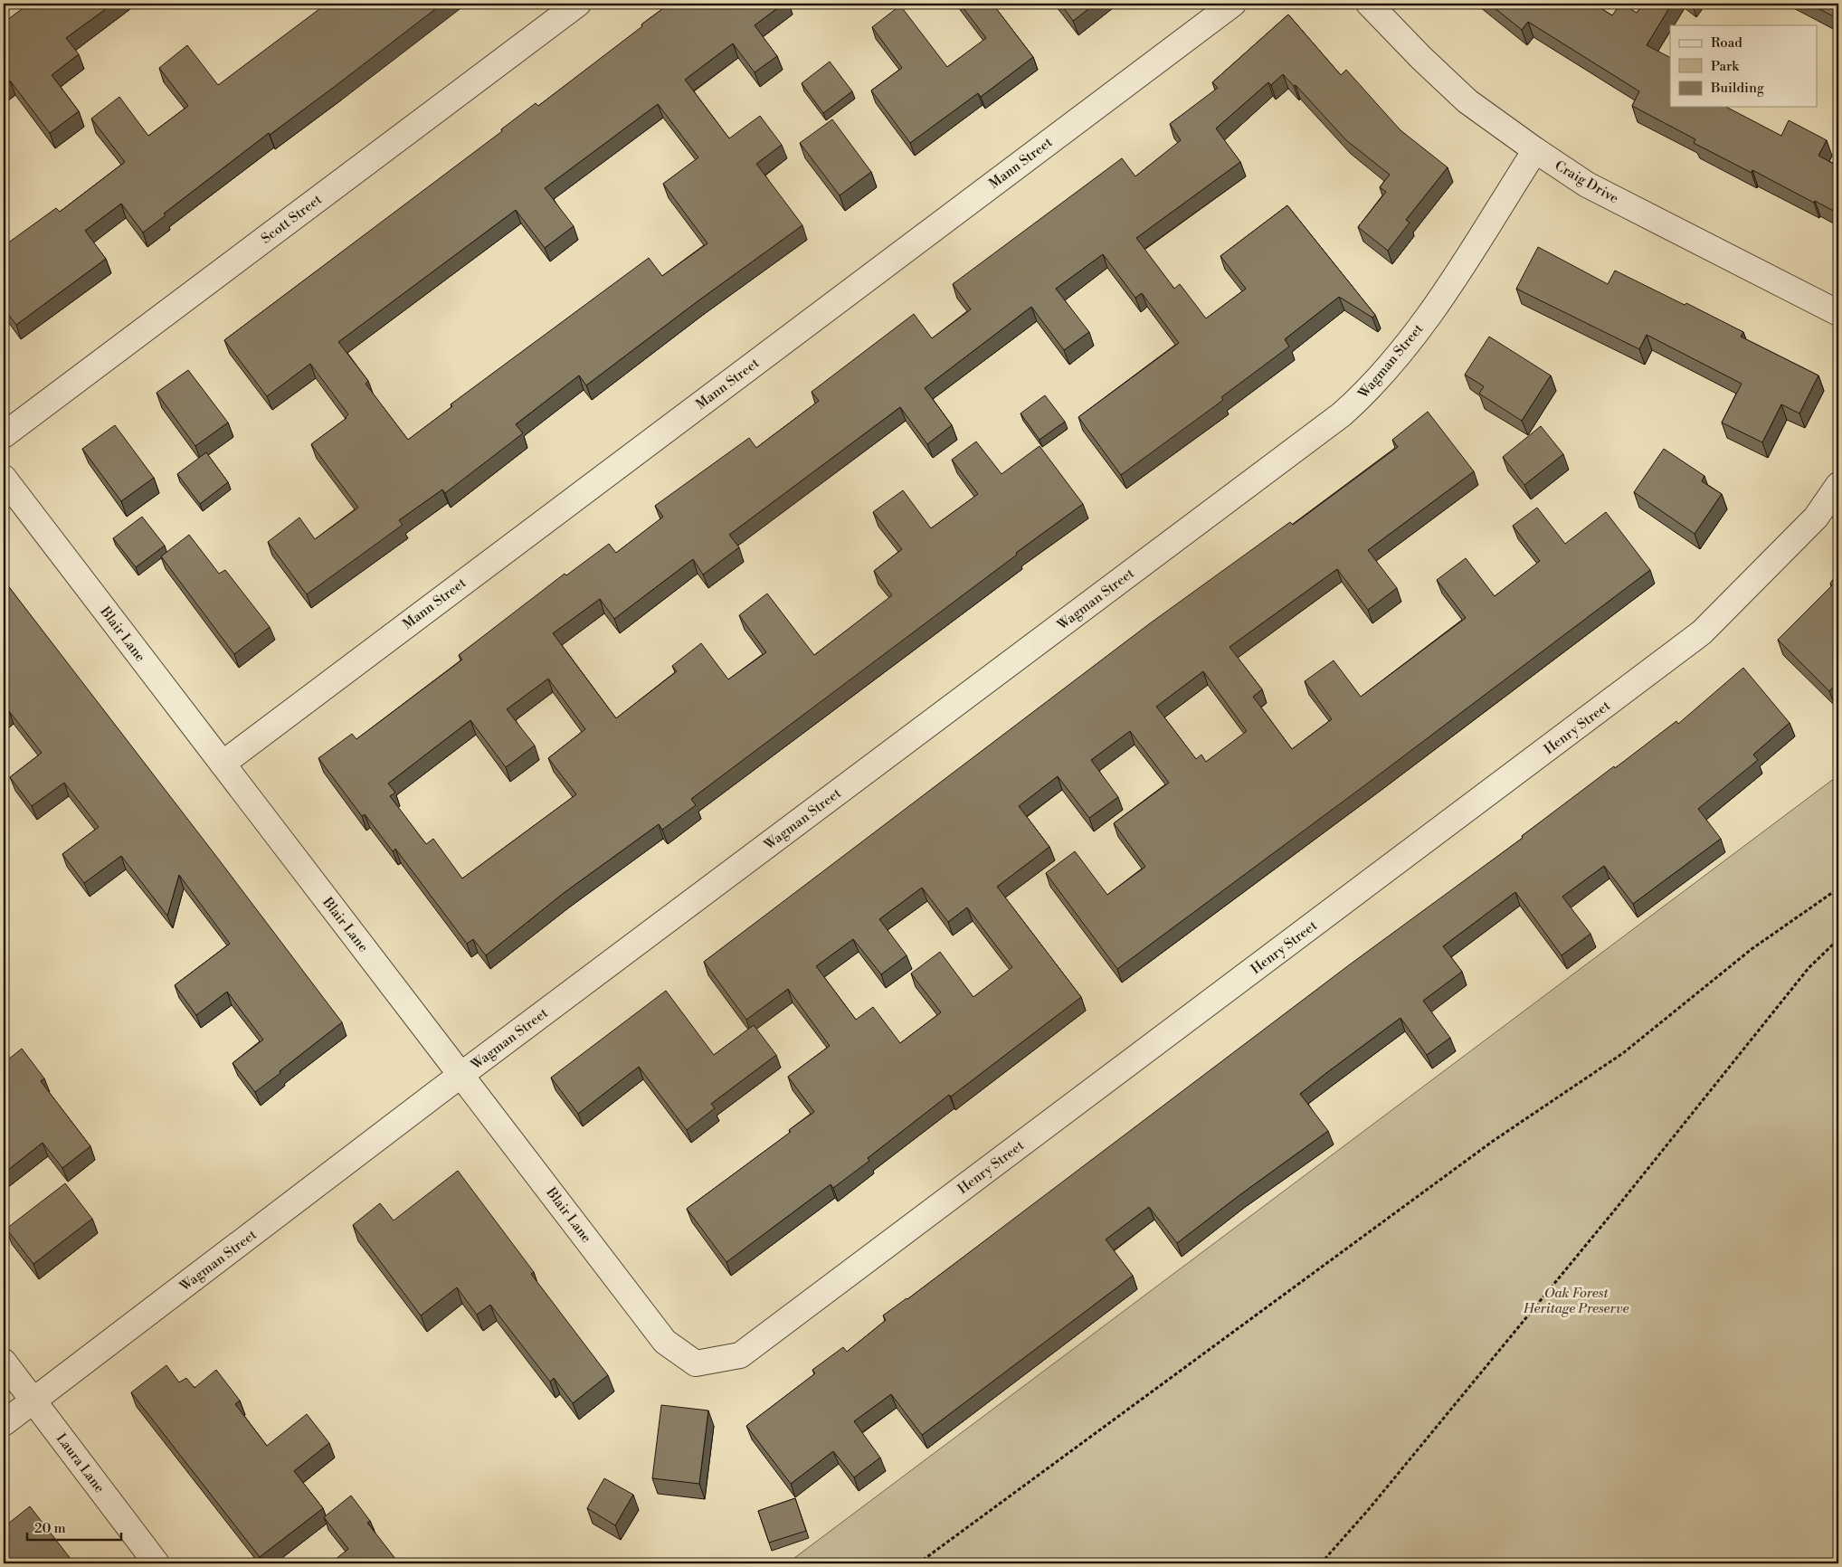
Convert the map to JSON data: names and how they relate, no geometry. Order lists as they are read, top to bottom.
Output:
{
  "streets": {
    "street": [
      "Mann Street",
      "Craig Drive",
      "Scott Street",
      "Wagman Street",
      "Blair Lane",
      "Henry Street",
      "Laura Lane"
    ]
  },
  "crossings": [
    ["Mann Street", "Blair Lane"],
    ["Craig Drive", "Wagman Street"],
    ["Wagman Street", "Blair Lane"],
    ["Wagman Street", "Laura Lane"],
    ["Blair Lane", "Henry Street"]
  ],
  "parks": ["Oak Forest Heritage Preserve"],
  "legend": ["Road", "Park", "Building"],
  "scale_bar": "20 m"
}
